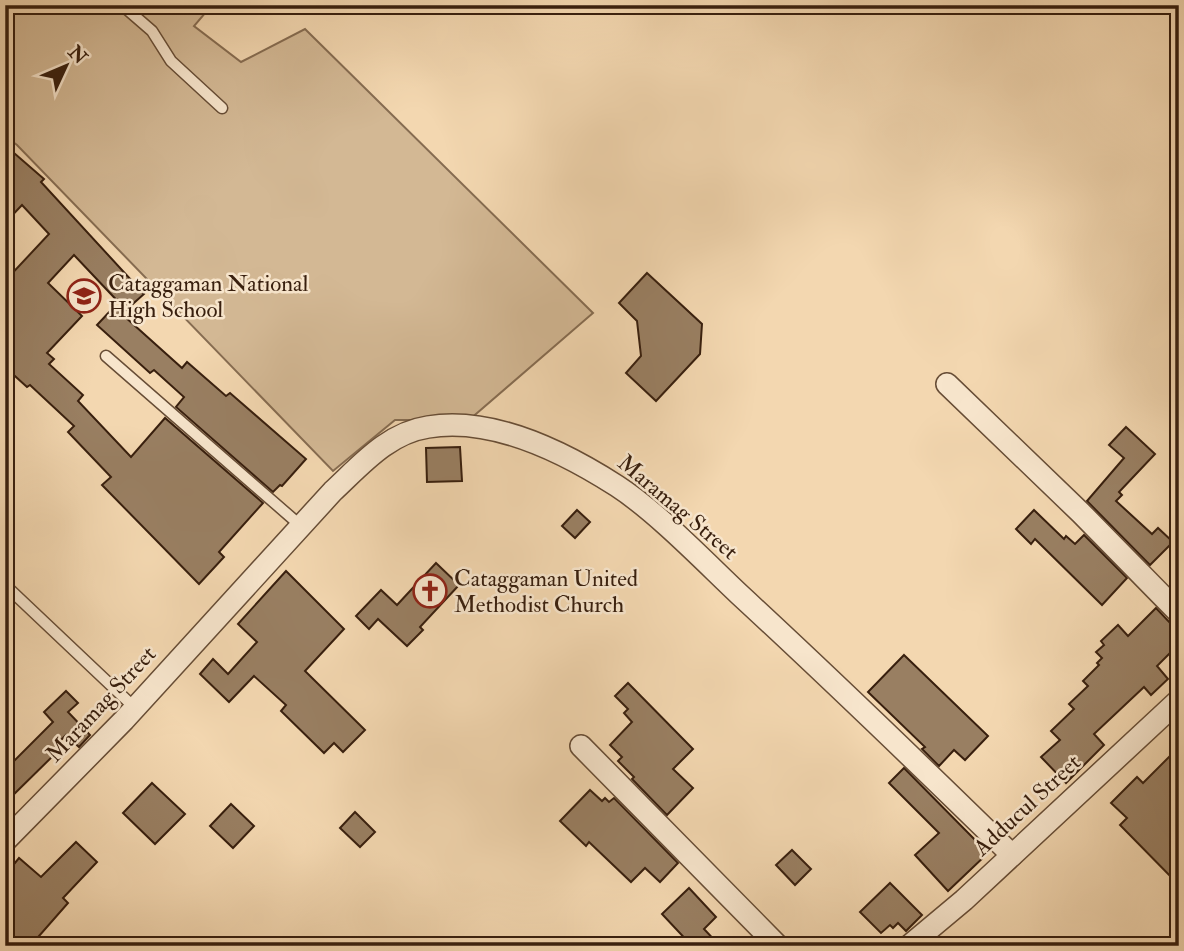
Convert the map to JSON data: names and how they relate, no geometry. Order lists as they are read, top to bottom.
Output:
{
  "streets": {
    "street": ["Maramag Street", "Adducul Street"]
  },
  "crossings": [
    ["Maramag Street", "Adducul Street"]
  ],
  "places": {
    "school or university": ["Cataggaman National High School"],
    "church": ["Cataggaman United Methodist Church"]
  },
  "north": "top right"
}
